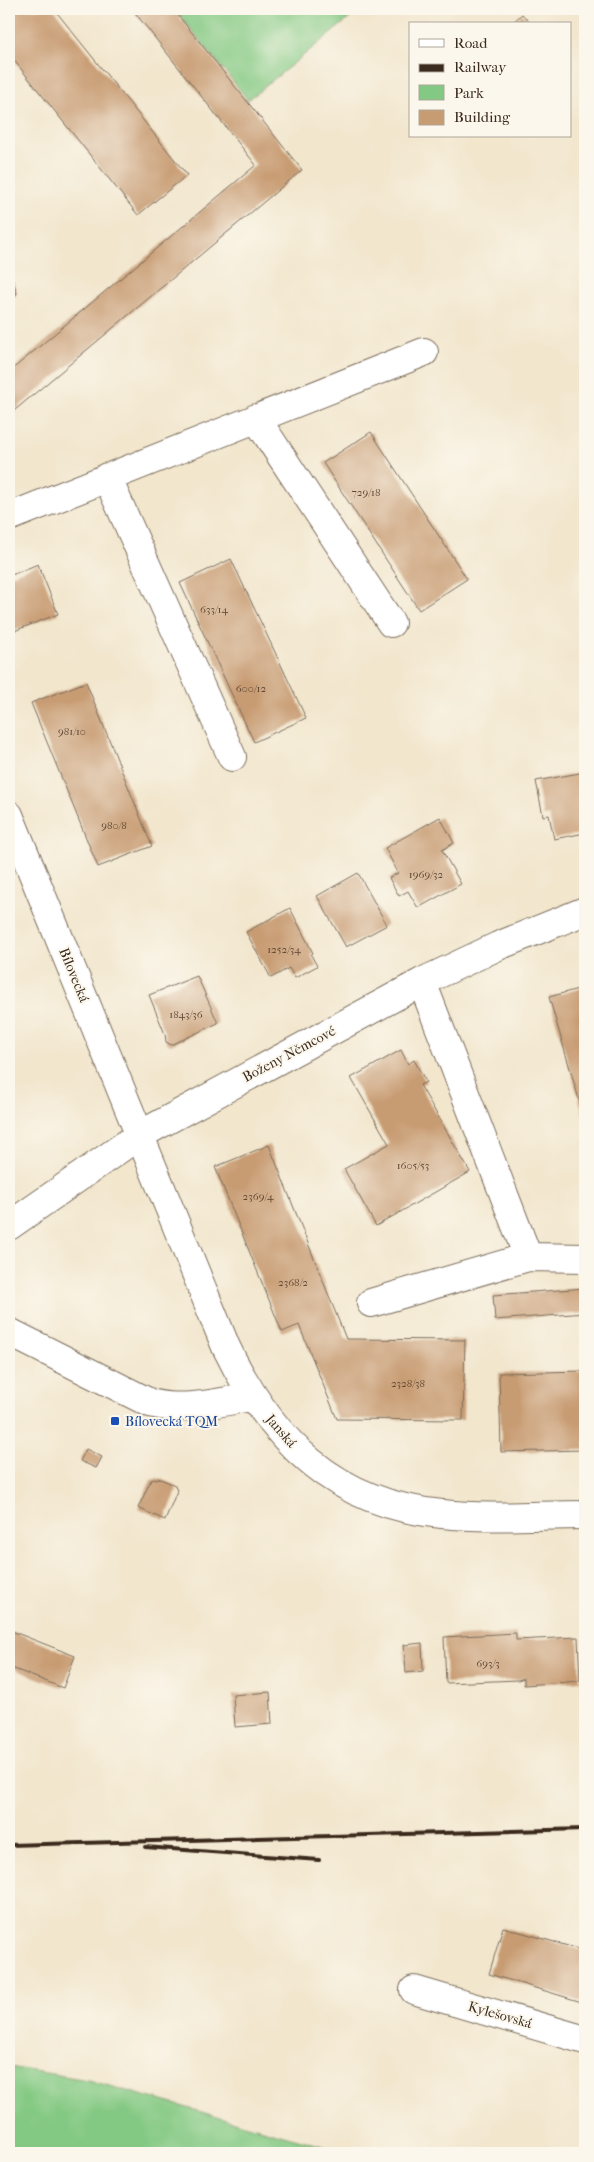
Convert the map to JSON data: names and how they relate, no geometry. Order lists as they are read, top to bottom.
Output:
{
  "streets": {
    "street": [
      "Bílovecká",
      "Boženy Němcové",
      "Janská",
      "Kylešovská"
    ]
  },
  "crossings": [
    ["Bílovecká", "Boženy Němcové"],
    ["Bílovecká", "Janská"],
    ["Boženy Němcové", "Janská"]
  ],
  "places": {
    "transit": ["Bílovecká TQM"]
  },
  "house_numbers": [
    "729/18",
    "633/14",
    "600/12",
    "981/10",
    "980/8",
    "1969/32",
    "1252/34",
    "1843/36",
    "1605/53",
    "2369/4",
    "2368/2",
    "2328/38",
    "693/3"
  ],
  "legend": [
    "Road",
    "Railway",
    "Park",
    "Building"
  ]
}
